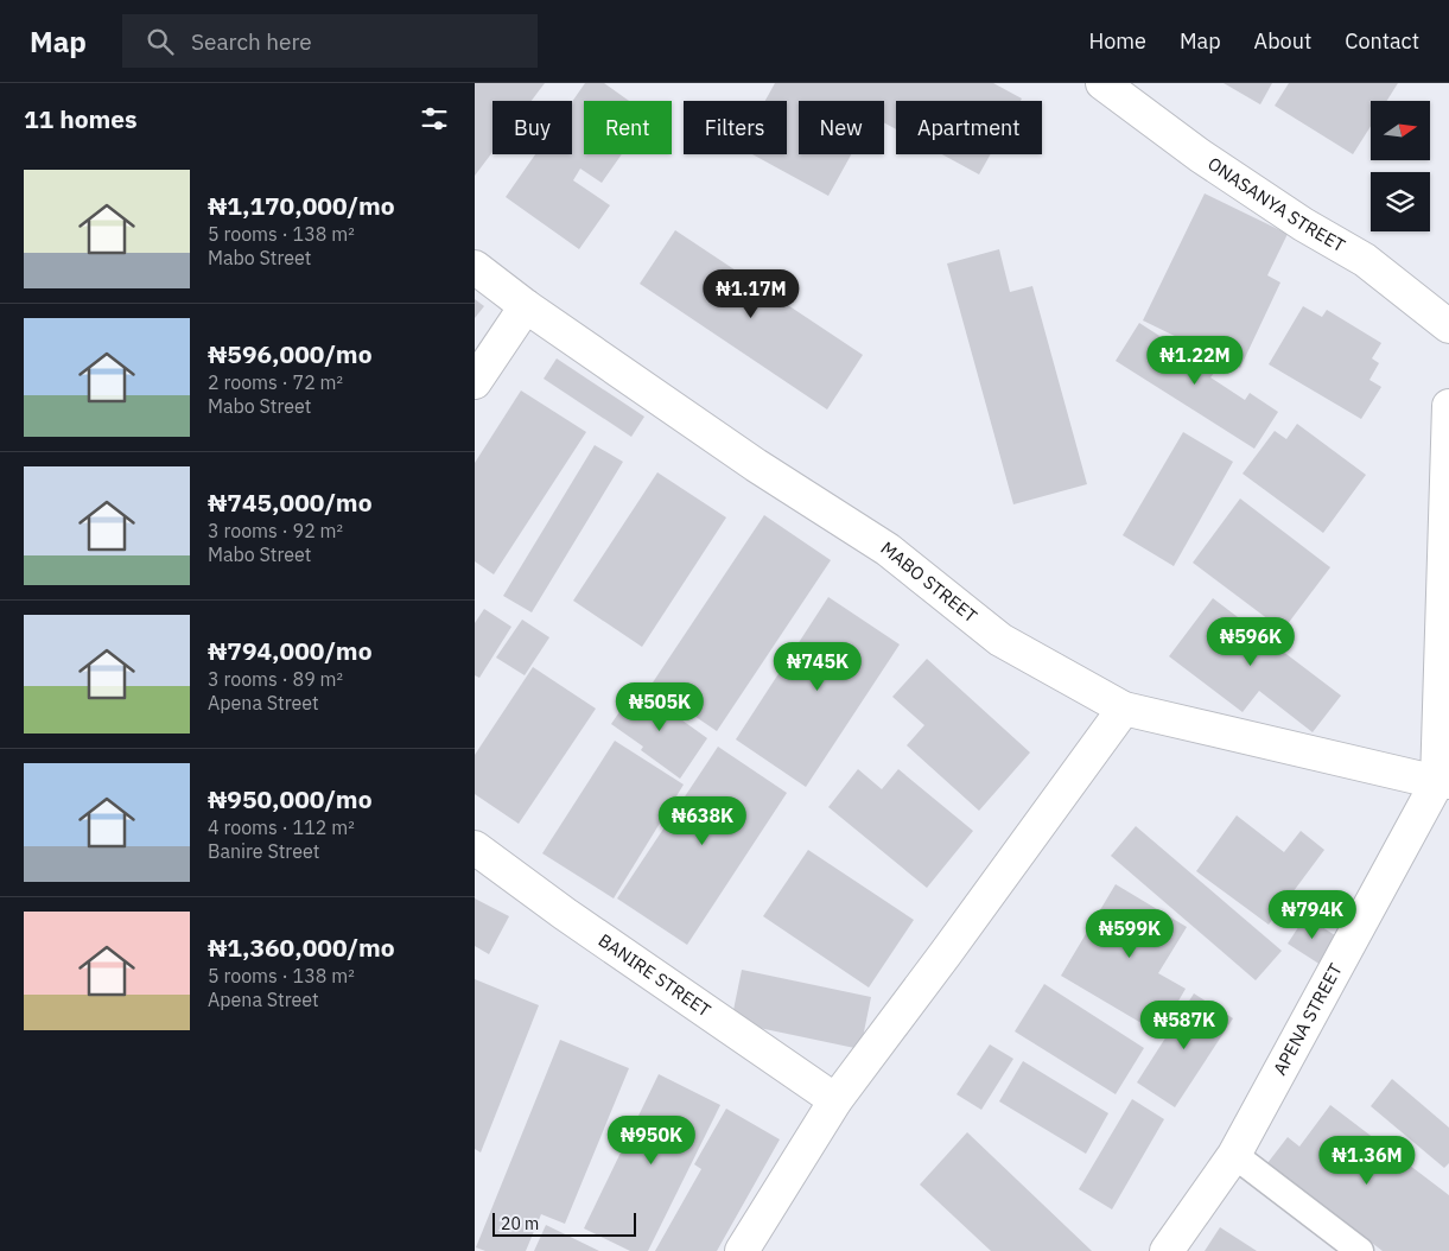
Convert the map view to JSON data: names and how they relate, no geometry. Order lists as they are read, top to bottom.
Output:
{
  "streets": {
    "street": [
      "ONASANYA STREET",
      "MABO STREET",
      "BANIRE STREET",
      "APENA STREET"
    ]
  },
  "crossings": [
    ["MABO STREET", "APENA STREET"]
  ],
  "scale_bar": "20 m",
  "north": "right",
  "page": {
    "header": "Map",
    "search": "Search here",
    "nav": [
      "Home",
      "Map",
      "About",
      "Contact"
    ],
    "heading": "11 homes",
    "chip": [
      "Buy",
      "Rent",
      "Filters",
      "New",
      "Apartment"
    ],
    "list": [
      {
        "name": "₦1,170,000/mo",
        "note": "5 rooms · 138 m² · Mabo Street"
      },
      {
        "name": "₦596,000/mo",
        "note": "2 rooms · 72 m² · Mabo Street"
      },
      {
        "name": "₦745,000/mo",
        "note": "3 rooms · 92 m² · Mabo Street"
      },
      {
        "name": "₦794,000/mo",
        "note": "3 rooms · 89 m² · Apena Street"
      },
      {
        "name": "₦950,000/mo",
        "note": "4 rooms · 112 m² · Banire Street"
      },
      {
        "name": "₦1,360,000/mo",
        "note": "5 rooms · 138 m² · Apena Street"
      }
    ],
    "price": [
      "₦1.17M",
      "₦1.22M",
      "₦596K",
      "₦745K",
      "₦505K",
      "₦638K",
      "₦794K",
      "₦599K",
      "₦587K",
      "₦950K",
      "₦1.36M"
    ],
    "scale": "20 m"
  }
}
